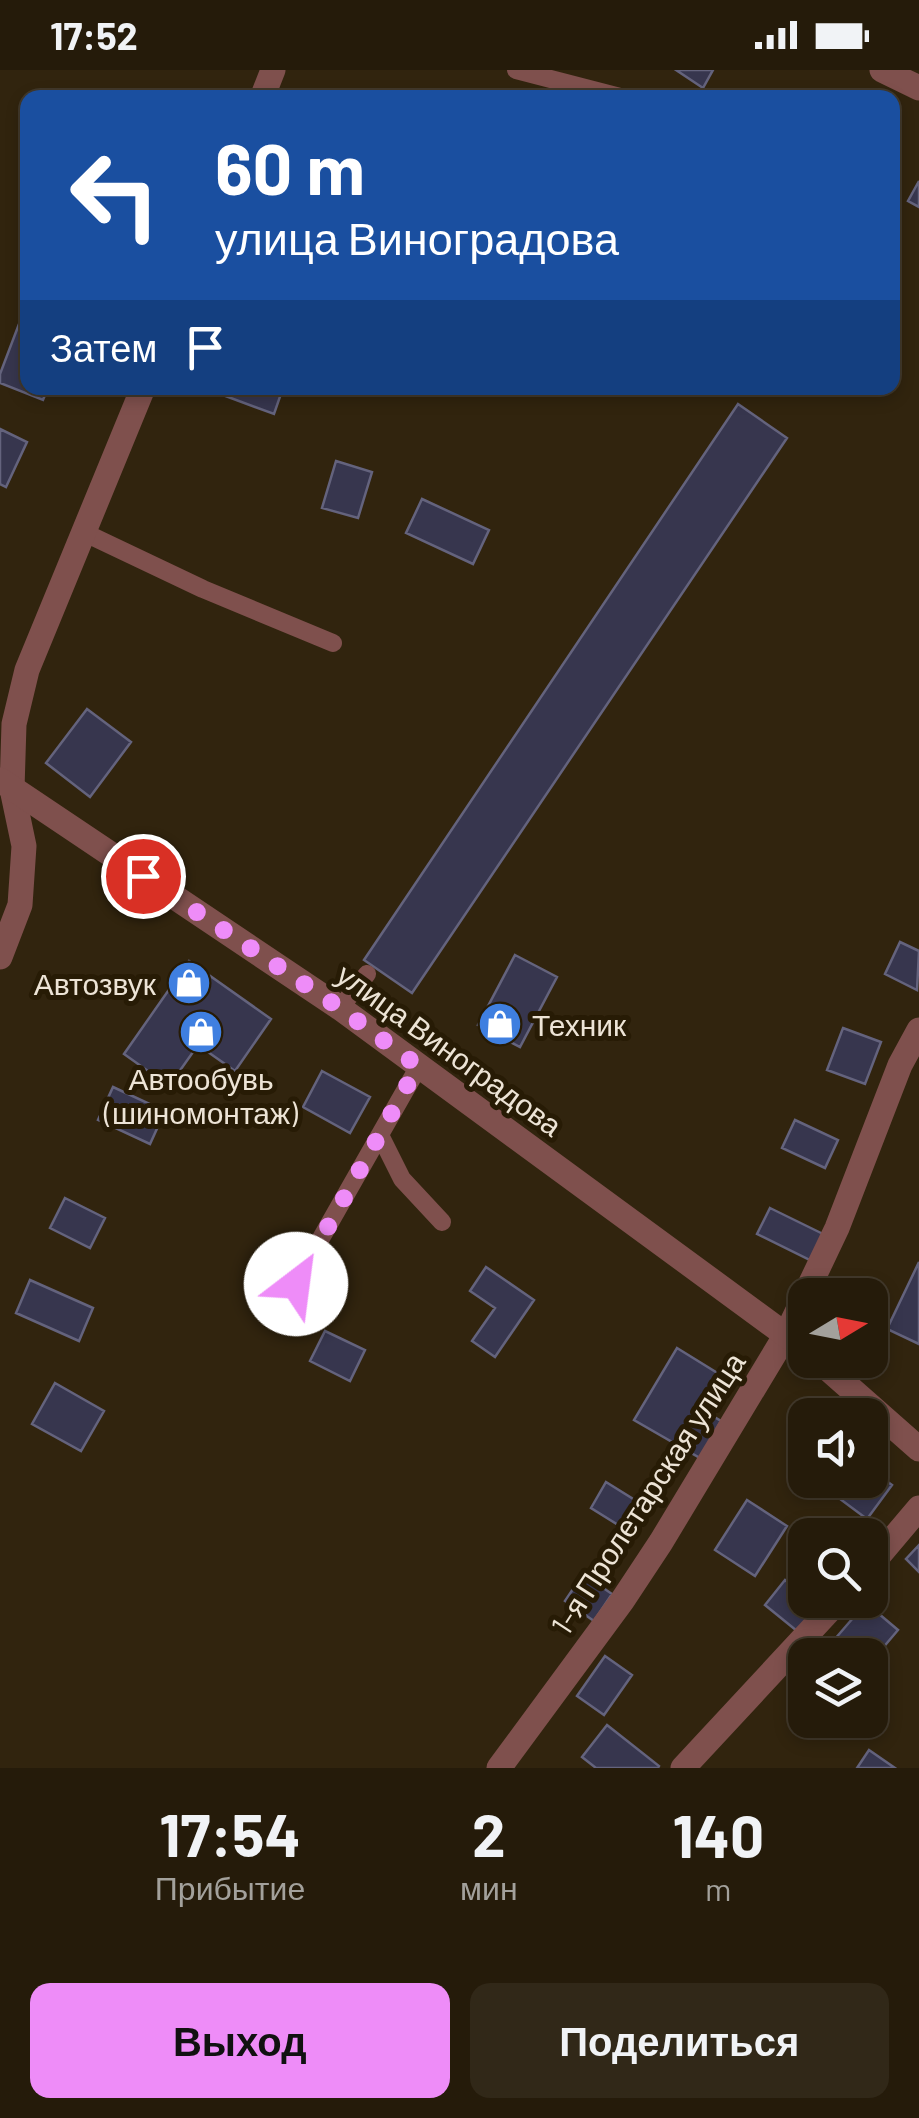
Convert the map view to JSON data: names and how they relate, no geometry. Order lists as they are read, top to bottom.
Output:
{
  "streets": {
    "street": ["улица Виноградова", "1-я Пролетарская улица"]
  },
  "places": {
    "shop": ["Автозвук", "Техник", "Автообувь (шиномонтаж)"]
  },
  "north": "right",
  "page": {
    "status": "17:52",
    "turn": ["60 m", "улица Виноградова"],
    "then": "Затем",
    "eta": [
      "17:54",
      "Прибытие",
      "2",
      "мин",
      "140",
      "m"
    ],
    "buttons": ["Выход", "Поделиться"]
  }
}
